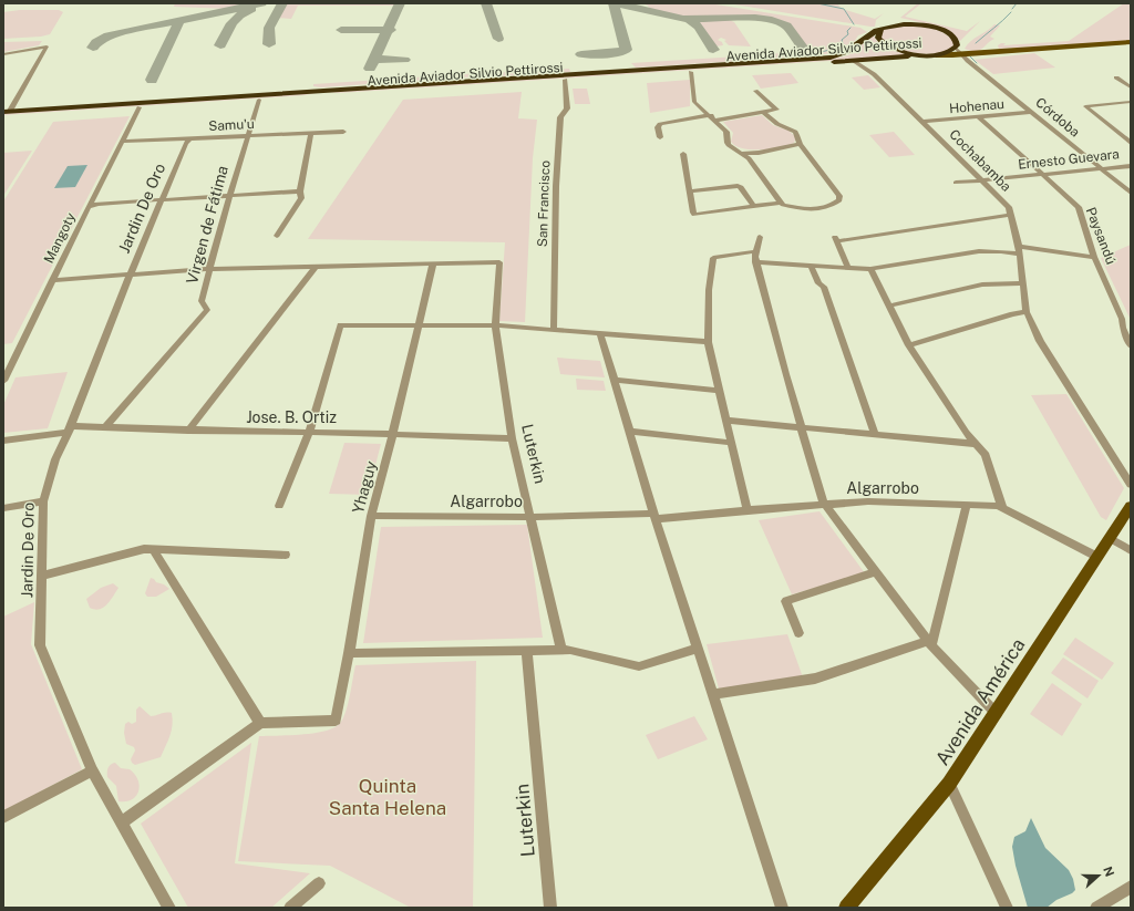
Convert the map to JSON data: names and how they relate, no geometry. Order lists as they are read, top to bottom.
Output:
{
  "streets": {
    "highway": ["Avenida Aviador Silvio Pettirossi"],
    "main road": ["Avenida América"],
    "street": [
      "Hohenau",
      "Córdoba",
      "Samu'u",
      "Ernesto Guevara",
      "Cochabamba",
      "San Francisco",
      "Jardin De Oro",
      "Virgen de Fátima",
      "Paysandú",
      "Mangoty",
      "Jose. B. Ortiz",
      "Luterkin",
      "Yhaguy",
      "Algarrobo"
    ]
  },
  "crossings": [
    ["Avenida Aviador Silvio Pettirossi", "Córdoba"],
    ["Avenida Aviador Silvio Pettirossi", "Cochabamba"],
    ["Avenida Aviador Silvio Pettirossi", "San Francisco"],
    ["Avenida Aviador Silvio Pettirossi", "Virgen de Fátima"],
    ["Avenida Aviador Silvio Pettirossi", "Mangoty"],
    ["Hohenau", "Córdoba"],
    ["Hohenau", "Cochabamba"],
    ["Hohenau", "Paysandú"],
    ["Córdoba", "Ernesto Guevara"],
    ["Samu'u", "Jardin De Oro"],
    ["Samu'u", "Virgen de Fátima"],
    ["Samu'u", "Mangoty"],
    ["Ernesto Guevara", "Cochabamba"],
    ["Ernesto Guevara", "Paysandú"],
    ["Jardin De Oro", "Jose. B. Ortiz"],
    ["Virgen de Fátima", "Jose. B. Ortiz"],
    ["Jose. B. Ortiz", "Luterkin"],
    ["Jose. B. Ortiz", "Yhaguy"],
    ["Luterkin", "Yhaguy"],
    ["Luterkin", "Algarrobo"],
    ["Yhaguy", "Algarrobo"],
    ["Algarrobo", "Avenida América"]
  ],
  "parks": ["Quinta Santa Helena"],
  "north": "right"
}
